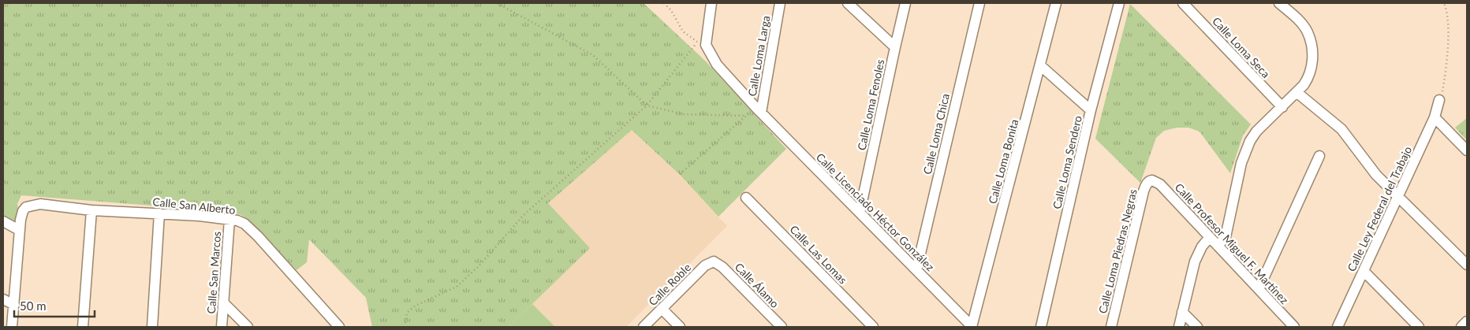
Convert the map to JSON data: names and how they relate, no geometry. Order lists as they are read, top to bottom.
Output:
{
  "streets": {
    "street": [
      "Calle Loma Seca",
      "Calle Loma Larga",
      "Calle Loma Fenoles",
      "Calle Loma Chica",
      "Calle Loma Bonita",
      "Calle Loma Sendero",
      "Calle San Alberto",
      "Calle Ley Federal del Trabajo",
      "Calle Licenciado Héctor González",
      "Calle Profesor Miguel F. Martínez",
      "Calle Loma Piedras Negras",
      "Calle Las Lomas",
      "Calle San Marcos",
      "Calle Roble",
      "Calle Álamo"
    ]
  },
  "crossings": [
    ["Calle Loma Larga", "Calle Licenciado Héctor González"],
    ["Calle Loma Fenoles", "Calle Licenciado Héctor González"],
    ["Calle Loma Chica", "Calle Licenciado Héctor González"],
    ["Calle Loma Bonita", "Calle Licenciado Héctor González"],
    ["Calle San Alberto", "Calle San Marcos"],
    ["Calle Profesor Miguel F. Martínez", "Calle Loma Piedras Negras"],
    ["Calle Roble", "Calle Álamo"]
  ],
  "scale_bar": "50 m"
}
